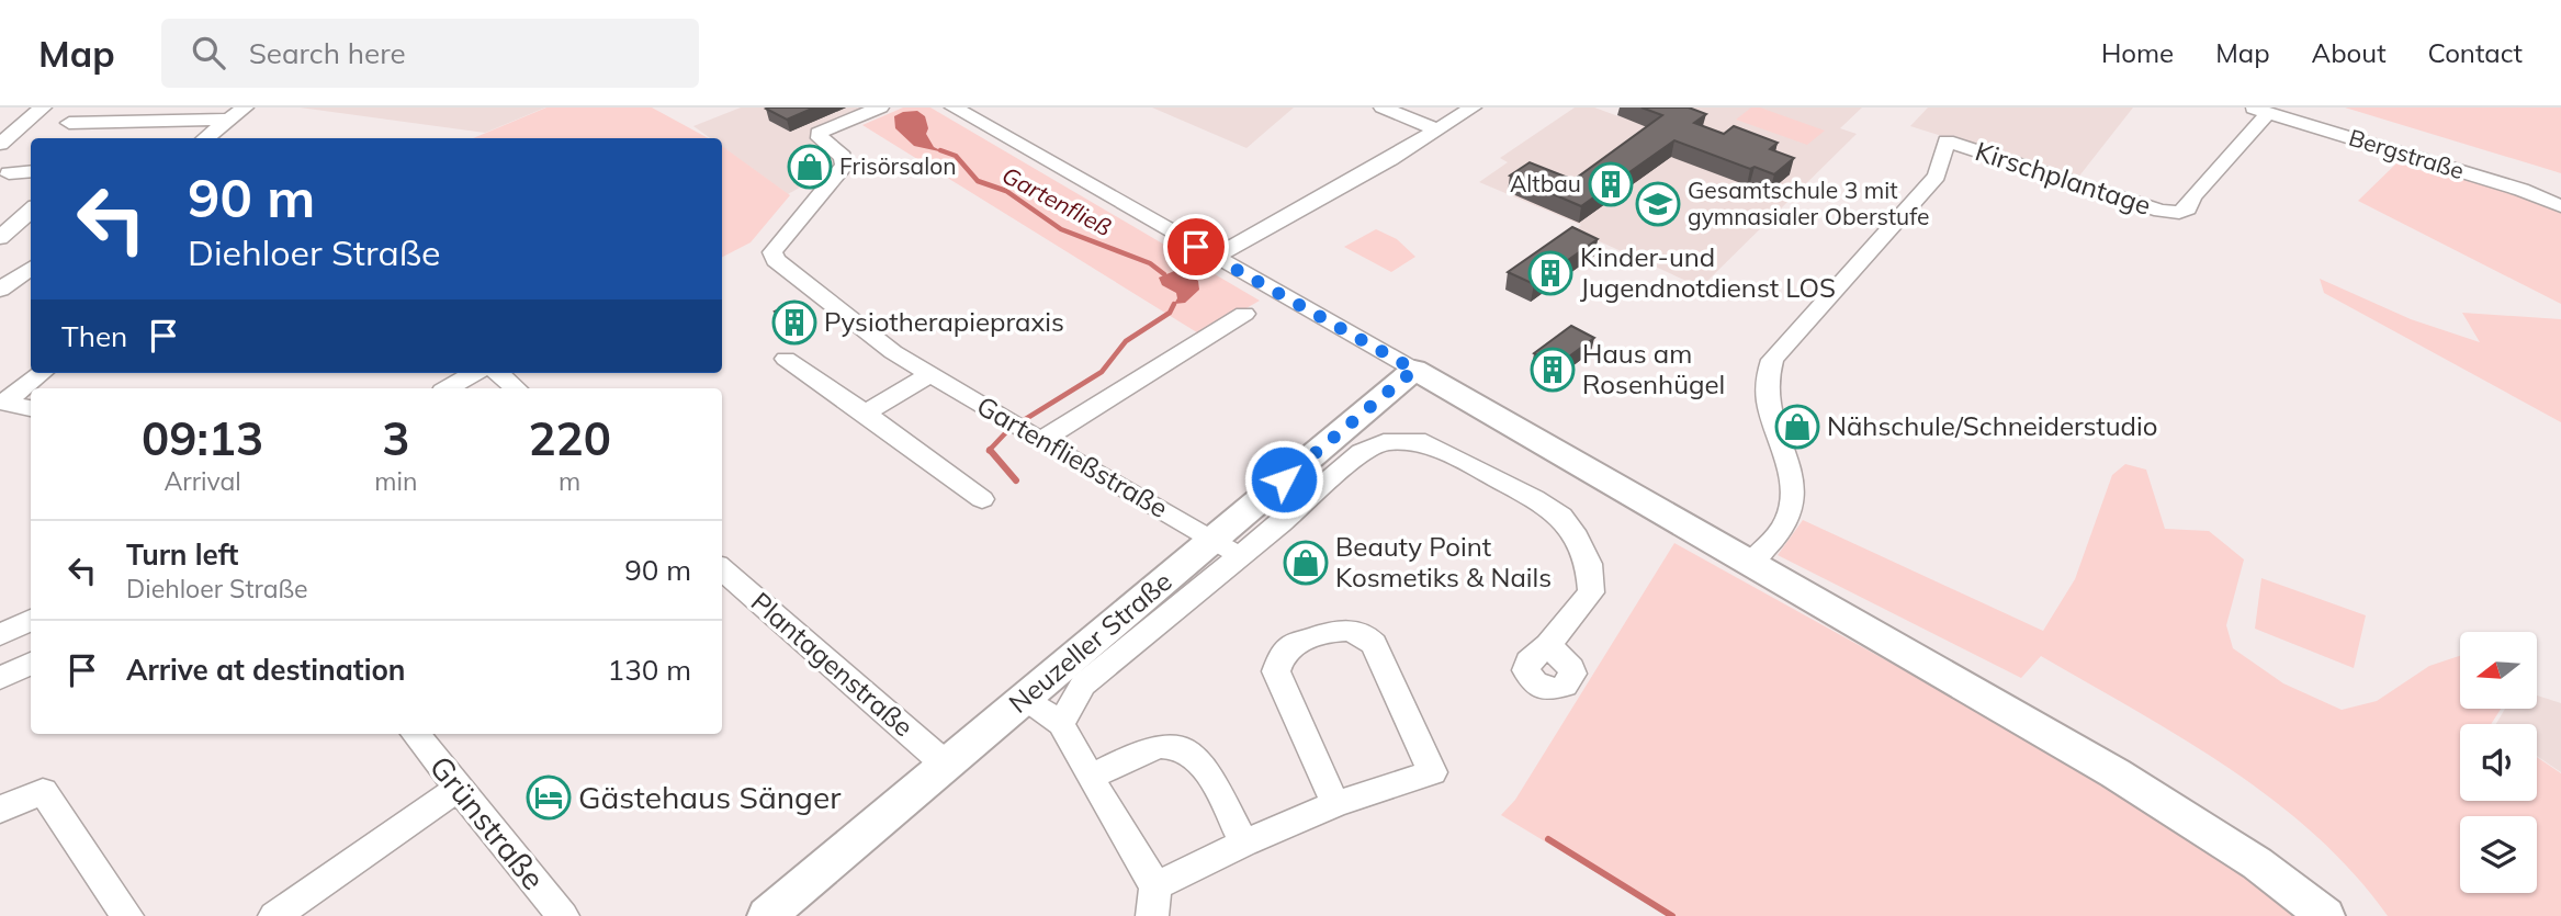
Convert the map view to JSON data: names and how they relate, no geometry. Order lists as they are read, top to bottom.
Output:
{
  "streets": {
    "main road": ["Neuzeller Straße"],
    "street": [
      "Bergstraße",
      "Kirschplantage",
      "Gartenfließstraße",
      "Plantagenstraße",
      "Grünstraße"
    ]
  },
  "crossings": [
    ["Bergstraße", "Kirschplantage"],
    ["Gartenfließstraße", "Neuzeller Straße"],
    ["Neuzeller Straße", "Plantagenstraße"]
  ],
  "water": ["Gartenfließ"],
  "places": {
    "shop": ["Frisörsalon", "Nähschule/Schneiderstudio", "Beauty Point Kosmetiks & Nails"],
    "building": [
      "Altbau",
      "Kinder-und Jugendnotdienst LOS",
      "Pysiotherapiepraxis",
      "Haus am Rosenhügel"
    ],
    "school or university": ["Gesamtschule 3 mit gymnasialer Oberstufe"],
    "hotel": ["Gästehaus Sänger"]
  },
  "north": "left",
  "page": {
    "header": "Map",
    "search": "Search here",
    "nav": [
      "Home",
      "Map",
      "About",
      "Contact"
    ],
    "turn": ["90 m", "Diehloer Straße"],
    "then": "Then",
    "eta": [
      "09:13",
      "Arrival",
      "3",
      "min",
      "220",
      "m"
    ],
    "list": [
      {
        "name": "Turn left",
        "note": "Diehloer Straße",
        "value": "90 m"
      },
      {
        "name": "Arrive at destination",
        "value": "130 m"
      }
    ]
  }
}
